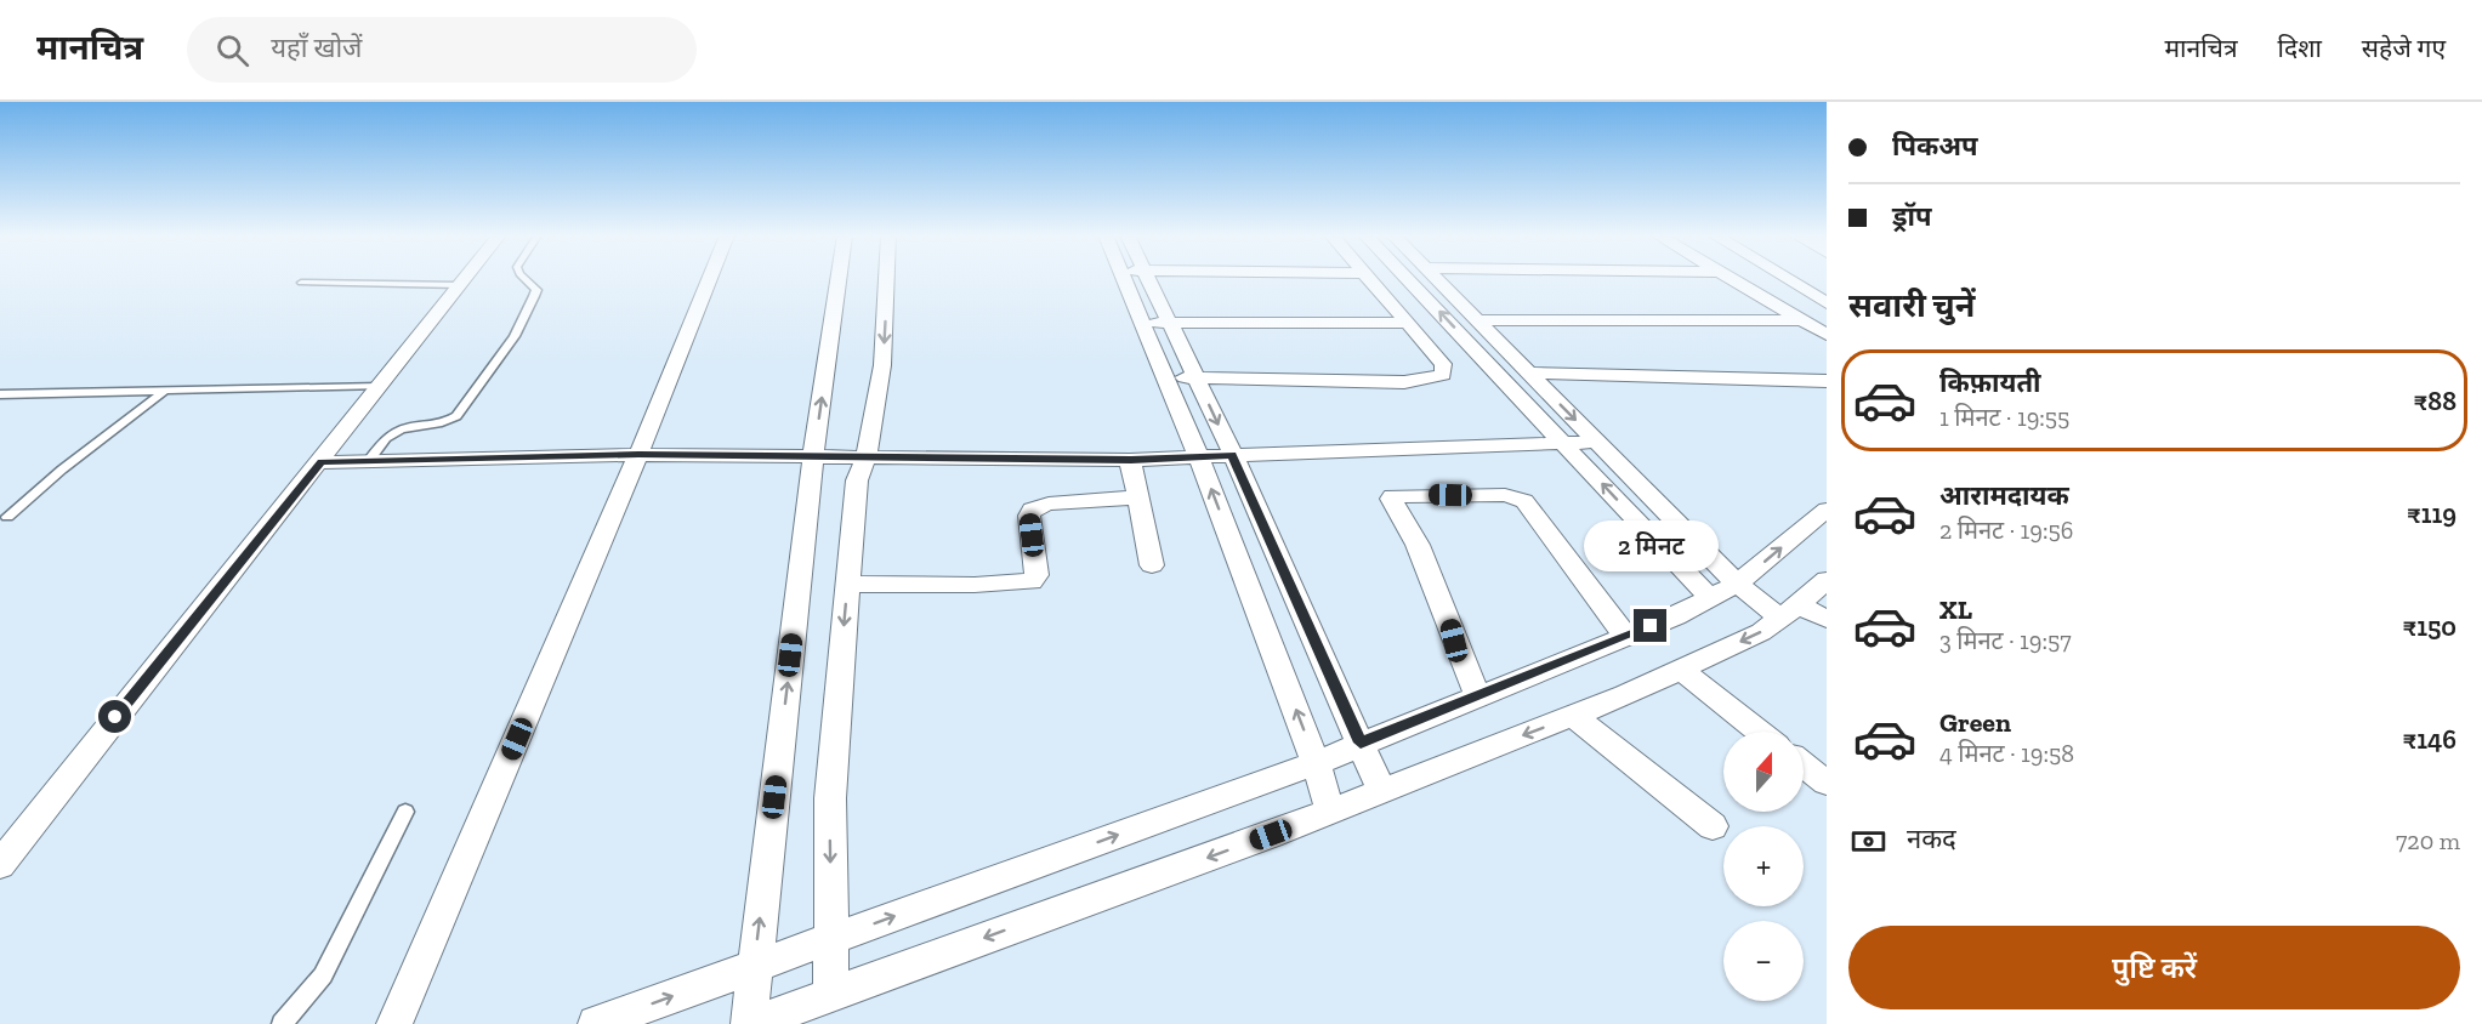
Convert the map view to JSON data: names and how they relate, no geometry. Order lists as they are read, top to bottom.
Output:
{
  "north": "top",
  "page": {
    "header": "मानचित्र",
    "search": "यहाँ खोजें",
    "nav": ["मानचित्र", "दिशा", "सहेजे गए"],
    "banner": ["पिकअप", "ड्रॉप"],
    "heading": "सवारी चुनें",
    "list": [
      {
        "name": "किफ़ायती",
        "note": "1 मिनट · 19:55",
        "value": "₹88"
      },
      {
        "name": "आरामदायक",
        "note": "2 मिनट · 19:56",
        "value": "₹119"
      },
      {
        "name": "XL",
        "note": "3 मिनट · 19:57",
        "value": "₹150"
      },
      {
        "name": "Green",
        "note": "4 मिनट · 19:58",
        "value": "₹146"
      }
    ],
    "bubble": "2 मिनट",
    "map_buttons": ["+", "−"],
    "pay": ["नकद", "720 m"],
    "buttons": "पुष्टि करें"
  }
}
